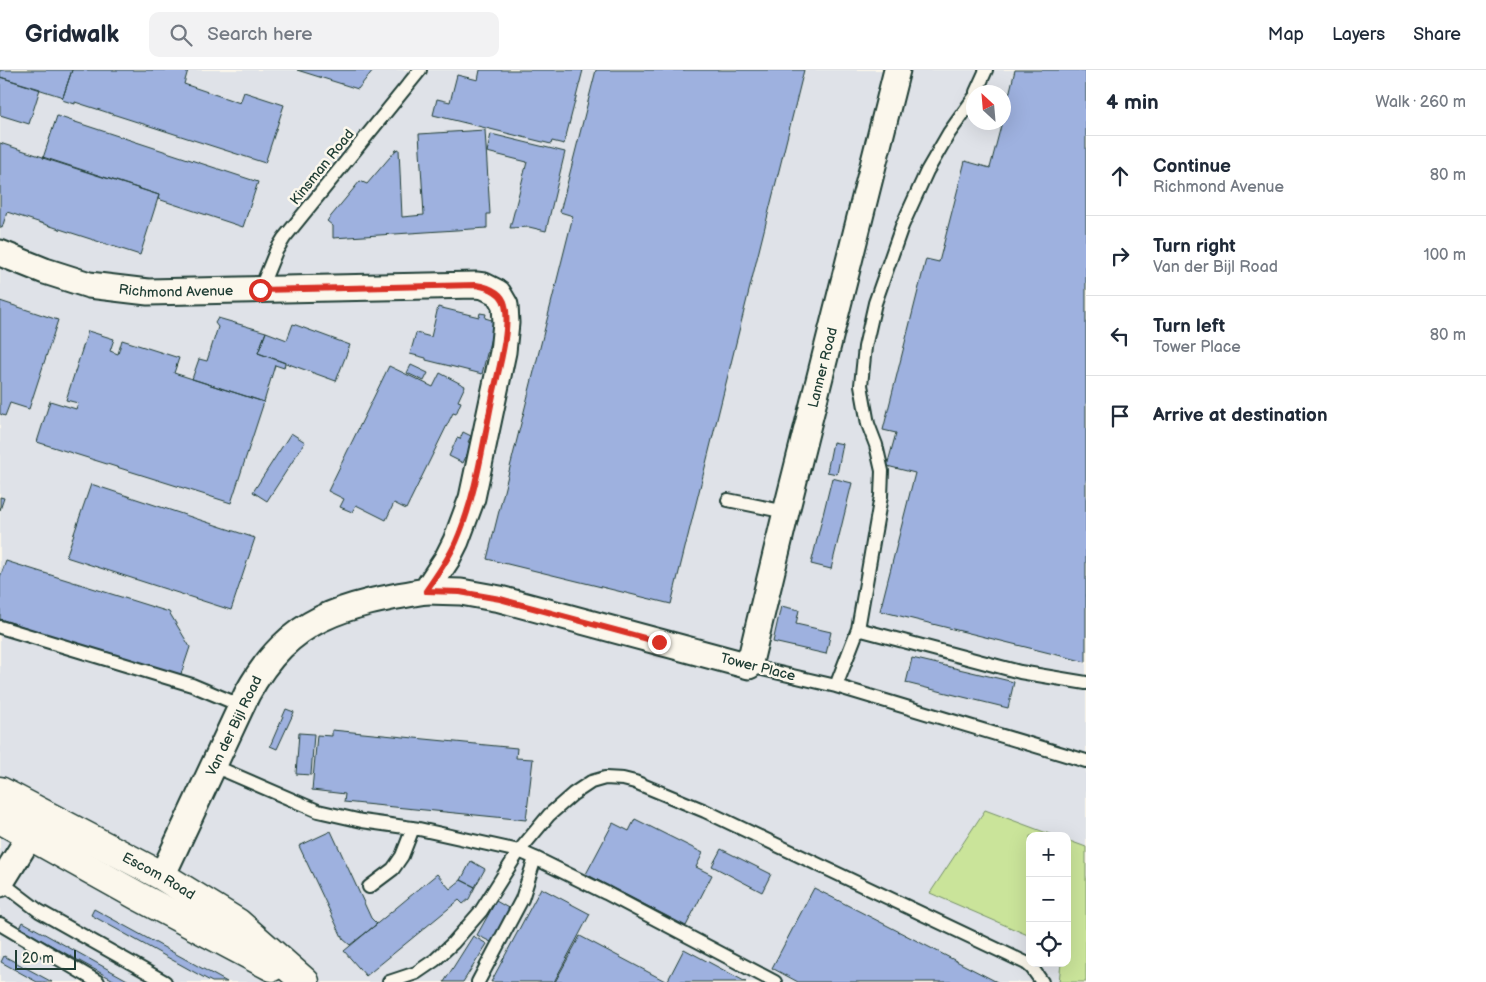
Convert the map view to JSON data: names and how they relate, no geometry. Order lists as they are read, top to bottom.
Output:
{
  "streets": {
    "street": [
      "Richmond Avenue",
      "Lanner Road",
      "Tower Place",
      "Van der Bijl Road",
      "Escom Road"
    ],
    "lane": ["Kinsman Road"]
  },
  "crossings": [
    ["Kinsman Road", "Richmond Avenue"],
    ["Richmond Avenue", "Tower Place"],
    ["Richmond Avenue", "Van der Bijl Road"],
    ["Lanner Road", "Tower Place"],
    ["Tower Place", "Van der Bijl Road"],
    ["Van der Bijl Road", "Escom Road"]
  ],
  "scale_bar": "20 m",
  "north": "top left",
  "page": {
    "header": "Gridwalk",
    "search": "Search here",
    "nav": ["Map", "Layers", "Share"],
    "heading": ["4 min", "Walk · 260 m"],
    "list": [
      ["Continue", "Richmond Avenue", "80 m"],
      ["Turn right", "Van der Bijl Road", "100 m"],
      ["Turn left", "Tower Place", "80 m"],
      "Arrive at destination"
    ],
    "map_buttons": ["+", "−"],
    "scale": "20 m"
  }
}
